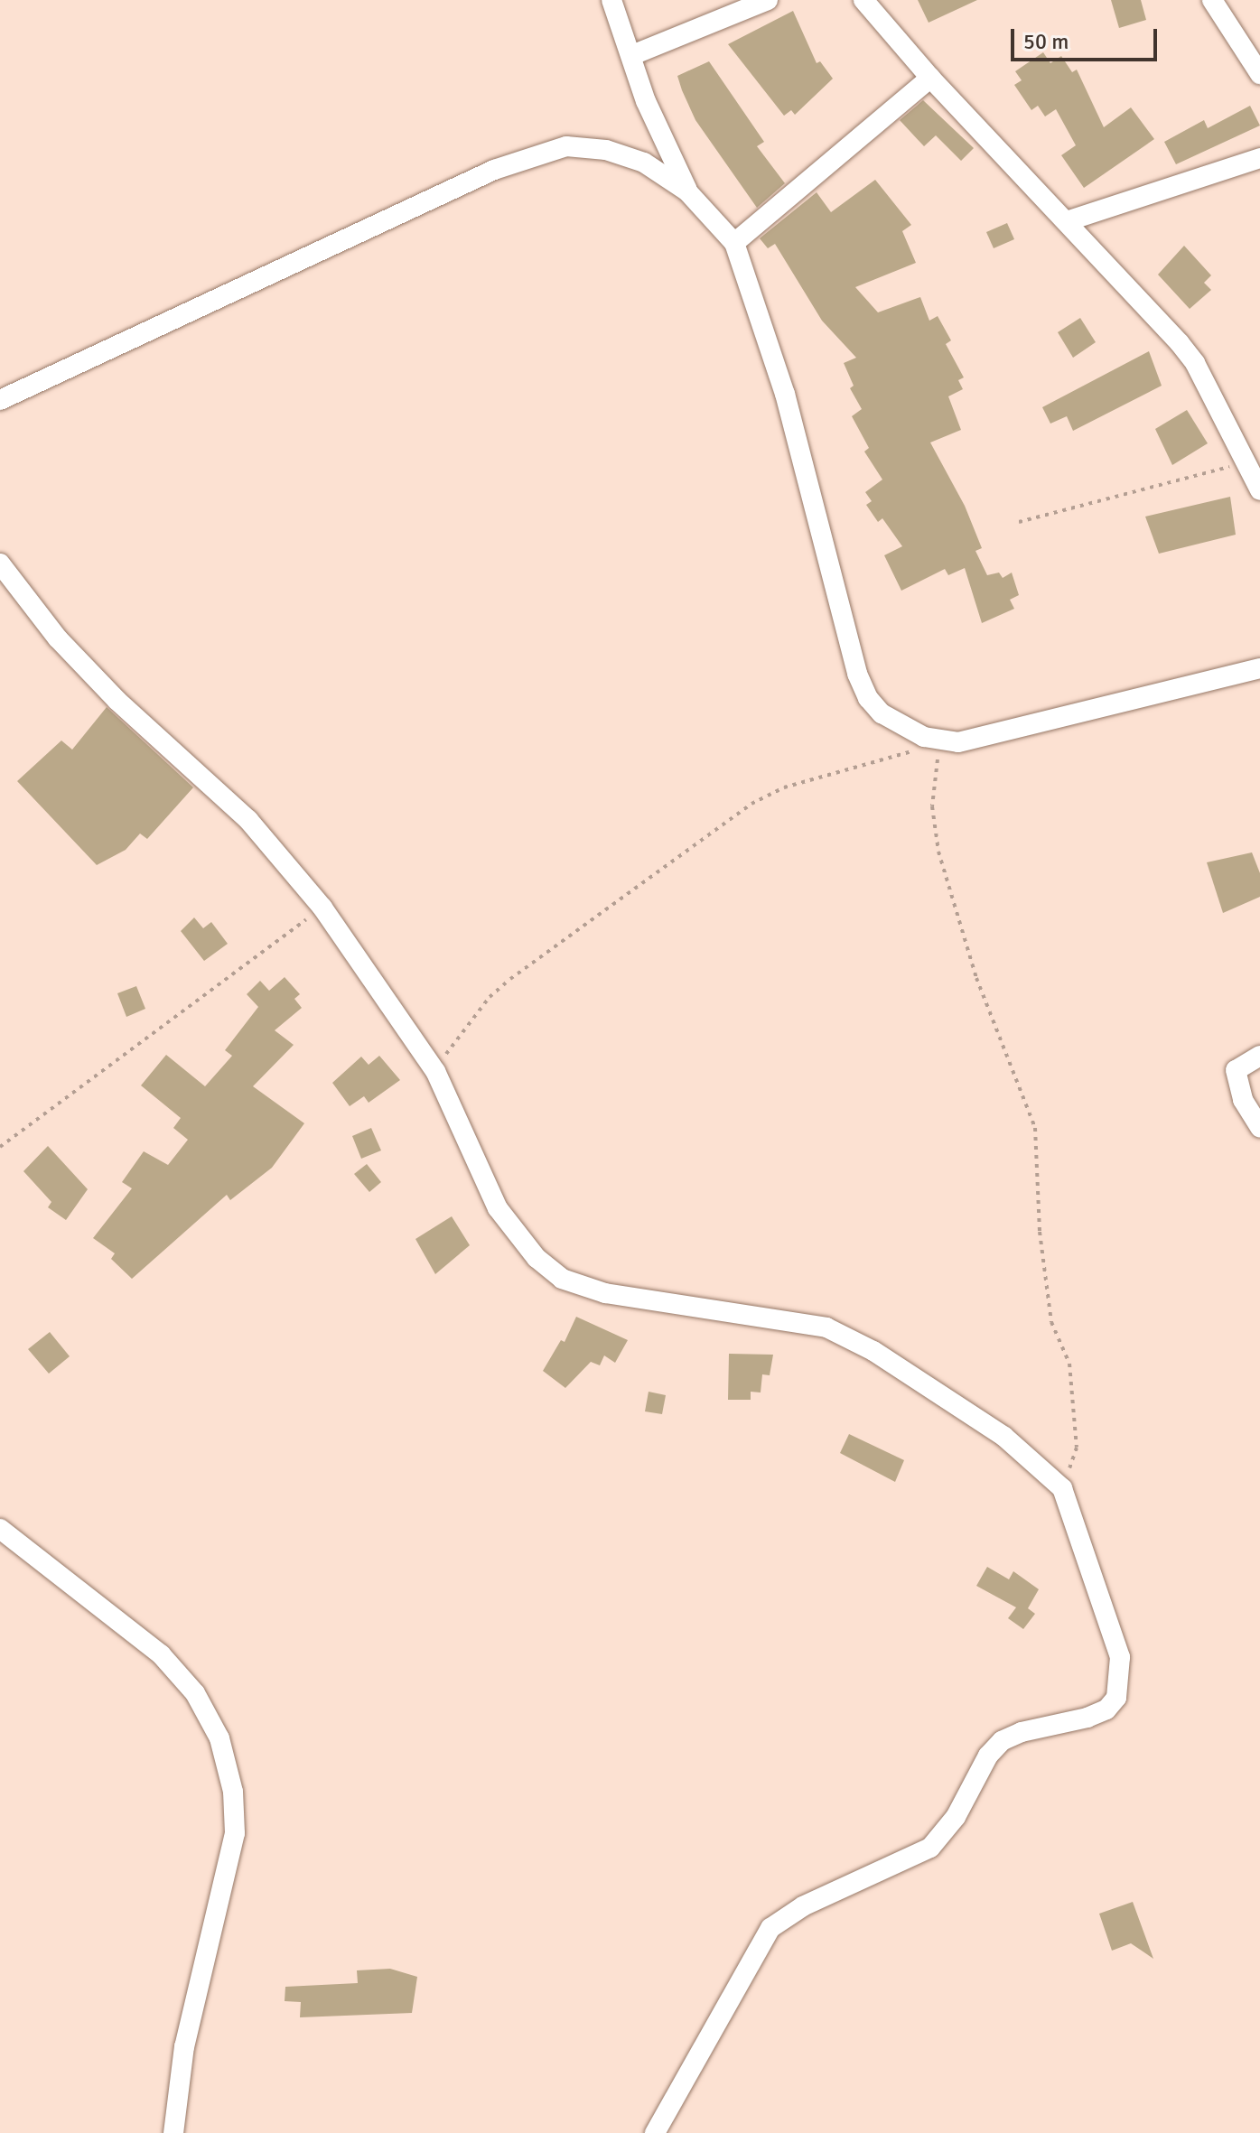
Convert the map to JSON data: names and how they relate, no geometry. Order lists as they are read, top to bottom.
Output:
{
  "scale_bar": "50 m"
}
